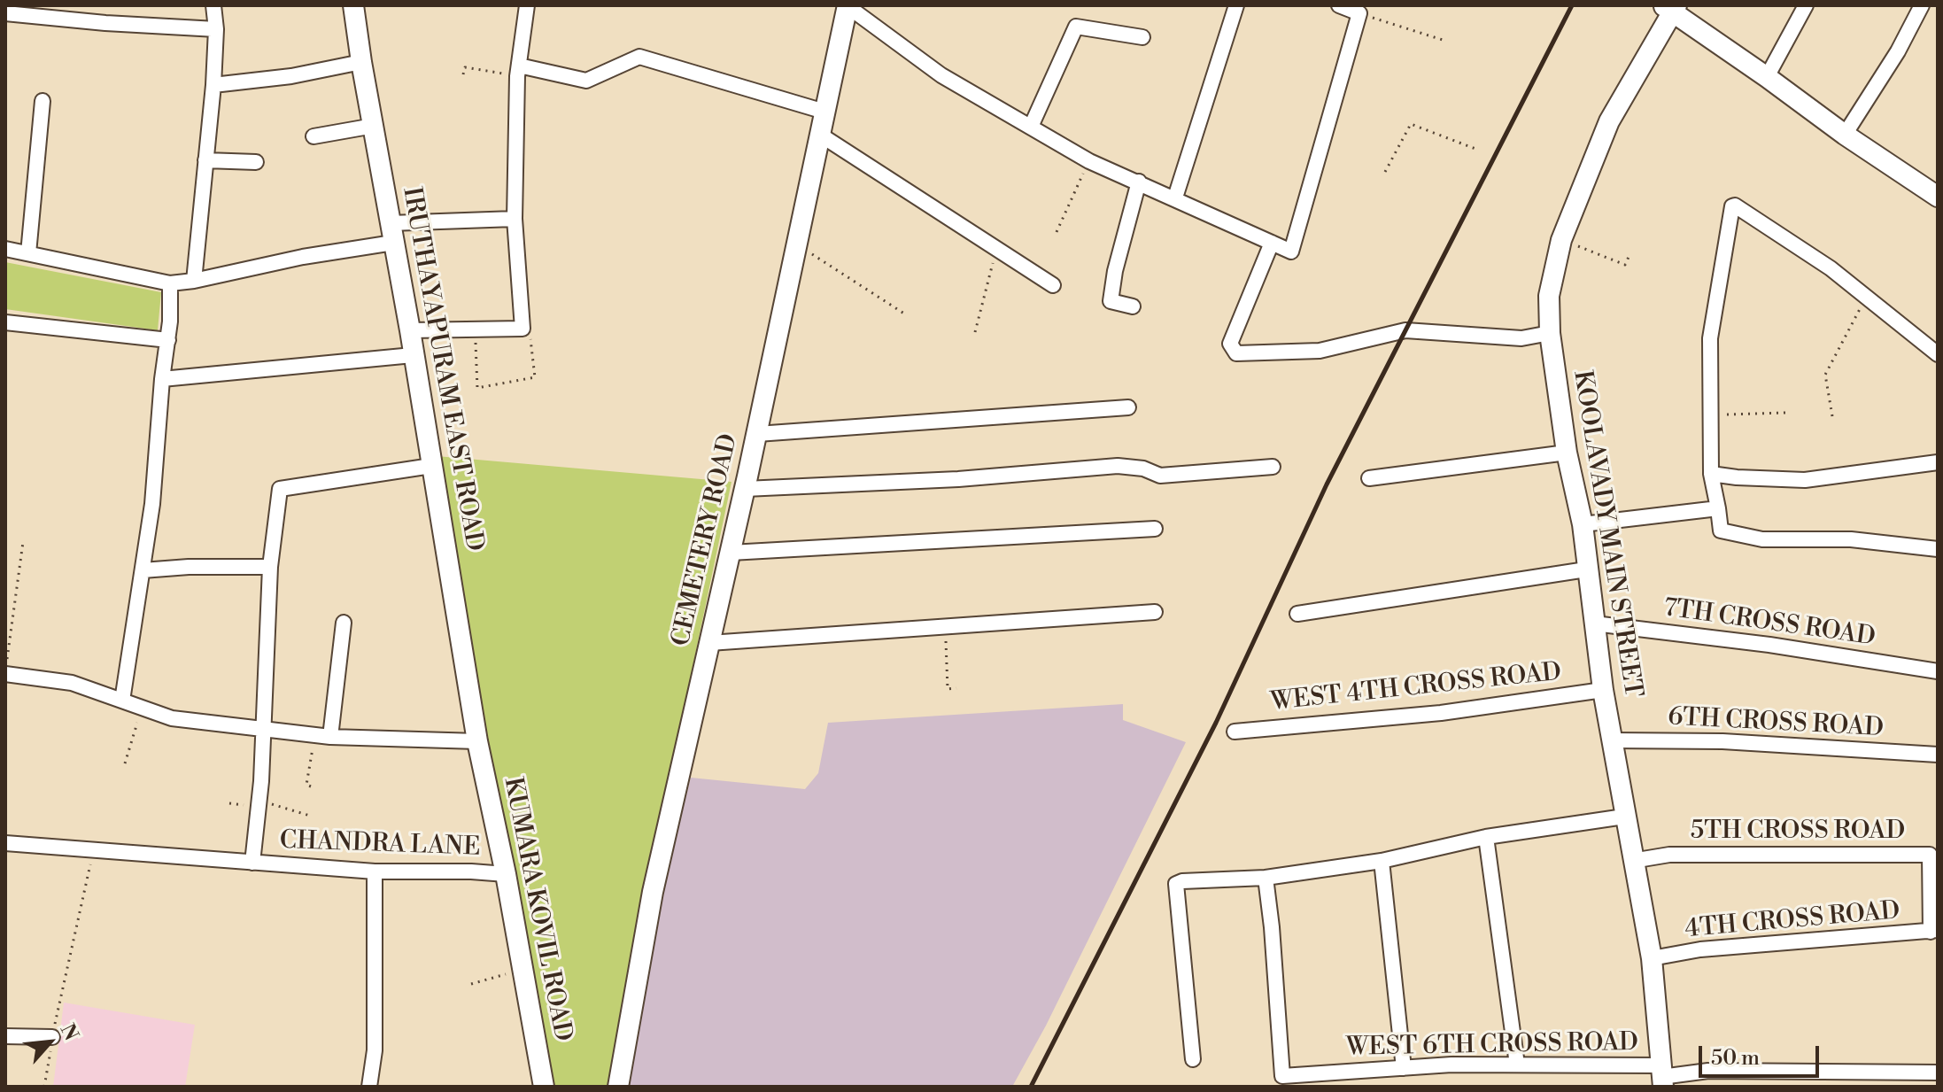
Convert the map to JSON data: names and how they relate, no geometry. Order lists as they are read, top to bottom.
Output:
{
  "streets": {
    "main road": [
      "IRUTHAYAPURAM EAST ROAD",
      "KOOLAVADY MAIN STREET",
      "CEMETERY ROAD",
      "KUMARA KOVIL ROAD"
    ],
    "street": [
      "7TH CROSS ROAD",
      "WEST 4TH CROSS ROAD",
      "6TH CROSS ROAD",
      "5TH CROSS ROAD",
      "CHANDRA LANE",
      "4TH CROSS ROAD",
      "WEST 6TH CROSS ROAD"
    ]
  },
  "crossings": [
    ["IRUTHAYAPURAM EAST ROAD", "CHANDRA LANE"],
    ["IRUTHAYAPURAM EAST ROAD", "KUMARA KOVIL ROAD"],
    ["KOOLAVADY MAIN STREET", "7TH CROSS ROAD"],
    ["KOOLAVADY MAIN STREET", "WEST 4TH CROSS ROAD"],
    ["KOOLAVADY MAIN STREET", "6TH CROSS ROAD"],
    ["KOOLAVADY MAIN STREET", "5TH CROSS ROAD"],
    ["KOOLAVADY MAIN STREET", "4TH CROSS ROAD"],
    ["KOOLAVADY MAIN STREET", "WEST 6TH CROSS ROAD"],
    ["5TH CROSS ROAD", "4TH CROSS ROAD"],
    ["CHANDRA LANE", "KUMARA KOVIL ROAD"]
  ],
  "scale_bar": "50 m",
  "north": "top right"
}
